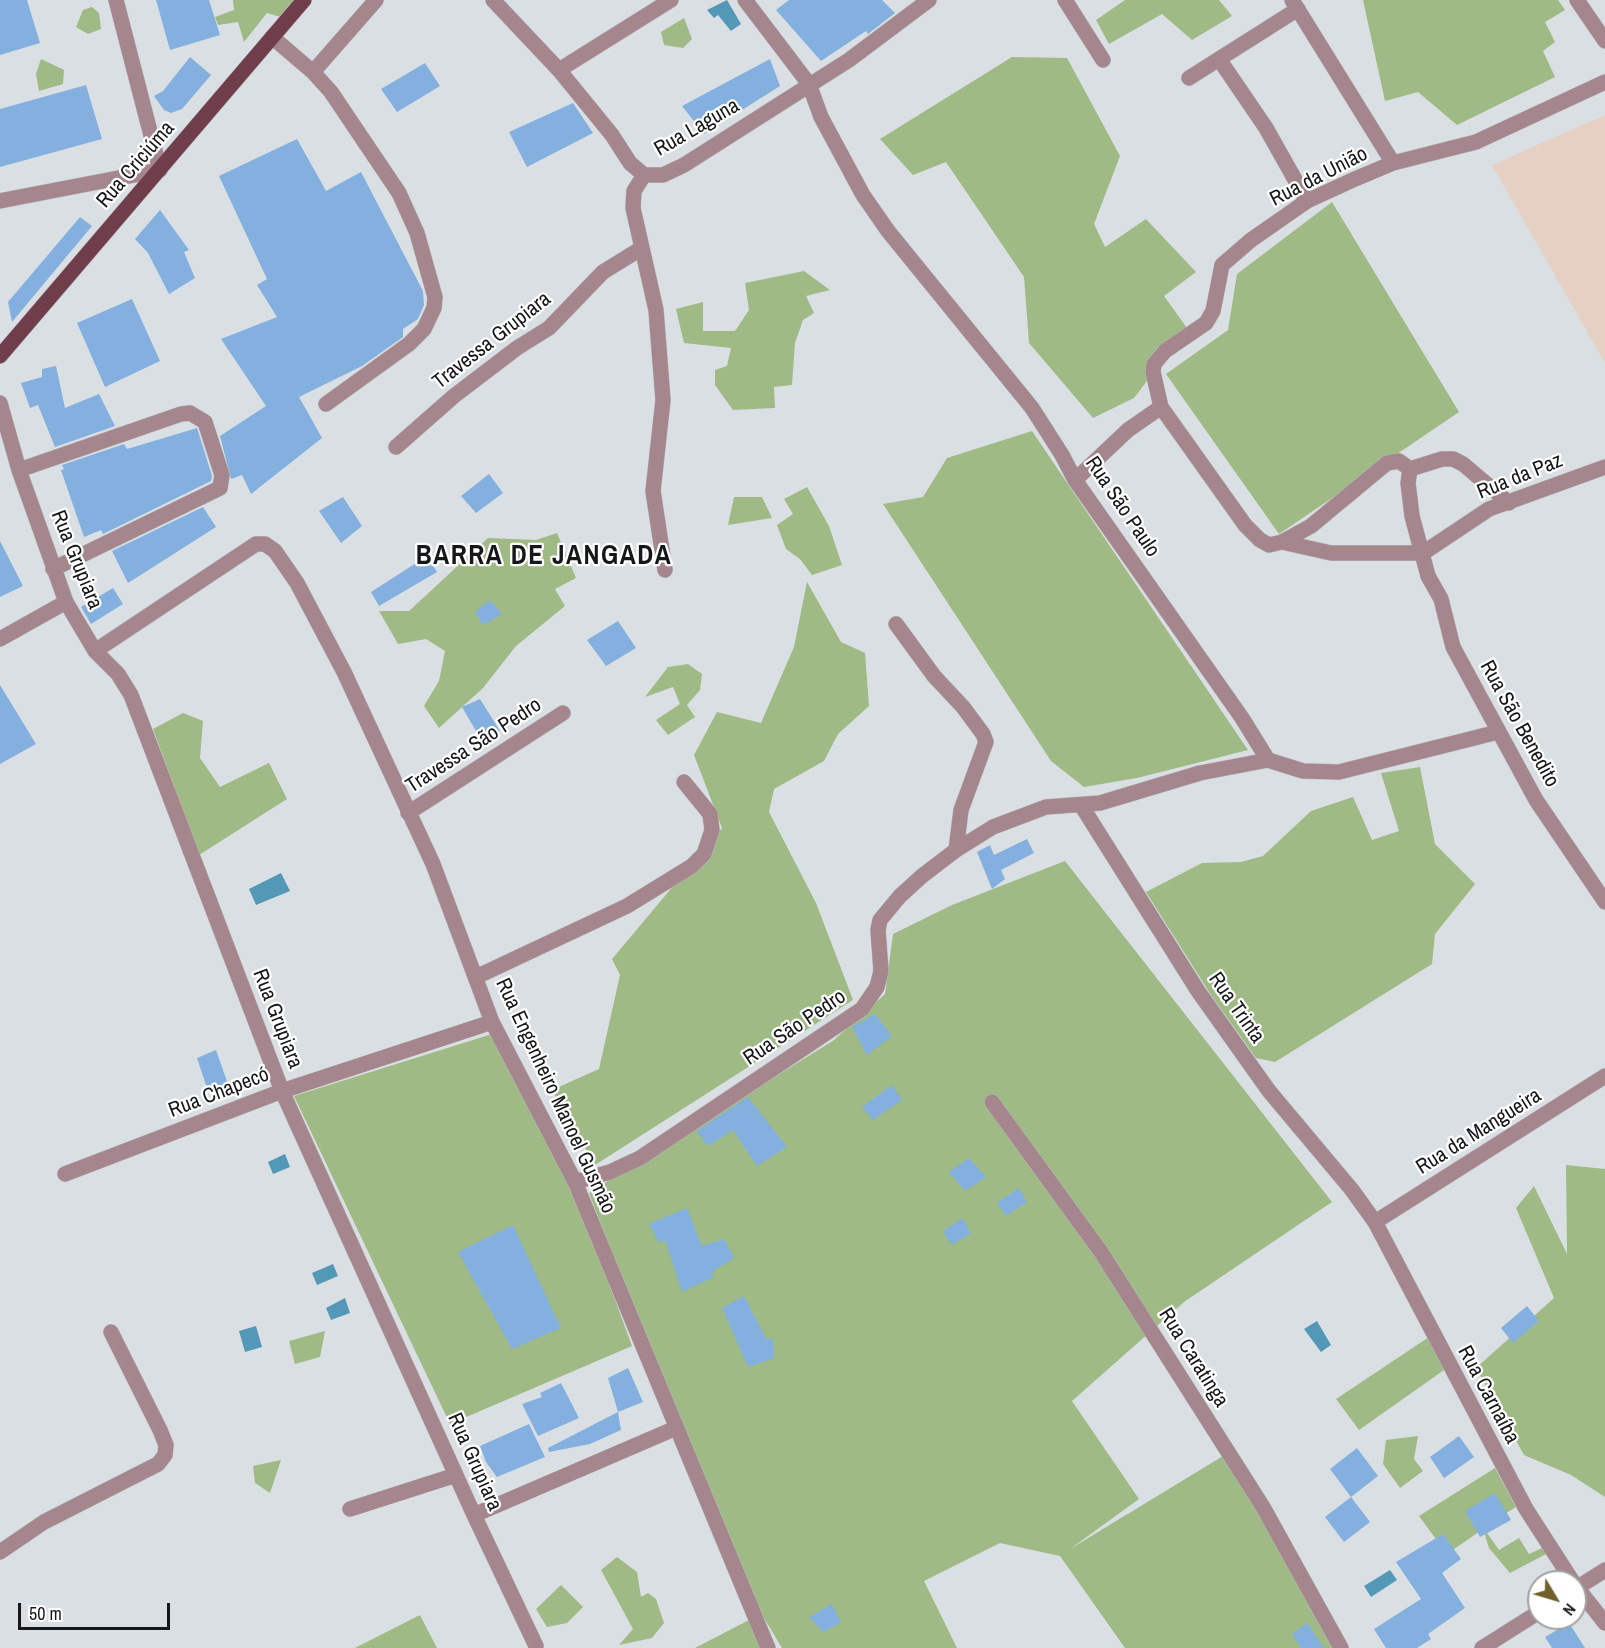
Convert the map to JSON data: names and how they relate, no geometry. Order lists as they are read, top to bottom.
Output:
{
  "streets": {
    "main road": ["Rua Criciúma"],
    "street": [
      "Rua Laguna",
      "Rua da União",
      "Travessa Grupiara",
      "Rua da Paz",
      "Rua São Paulo",
      "Rua Grupiara",
      "Rua São Benedito",
      "Travessa São Pedro",
      "Rua Trinta",
      "Rua São Pedro",
      "Rua Chapecó",
      "Rua Engenheiro Manoel Gusmão",
      "Rua da Mangueira",
      "Rua Caratinga",
      "Rua Carnaíba"
    ]
  },
  "crossings": [
    ["Rua Laguna", "Rua São Paulo"],
    ["Rua da Paz", "Rua São Benedito"],
    ["Rua São Paulo", "Rua São Pedro"],
    ["Rua Grupiara", "Rua Chapecó"],
    ["Rua Grupiara", "Rua Engenheiro Manoel Gusmão"],
    ["Travessa São Pedro", "Rua Engenheiro Manoel Gusmão"],
    ["Rua Trinta", "Rua São Pedro"],
    ["Rua Trinta", "Rua da Mangueira"],
    ["Rua Trinta", "Rua Carnaíba"],
    ["Rua São Pedro", "Rua Engenheiro Manoel Gusmão"],
    ["Rua Chapecó", "Rua Engenheiro Manoel Gusmão"],
    ["Rua da Mangueira", "Rua Carnaíba"]
  ],
  "districts": ["BARRA DE JANGADA"],
  "scale_bar": "50 m",
  "north": "bottom right"
}
